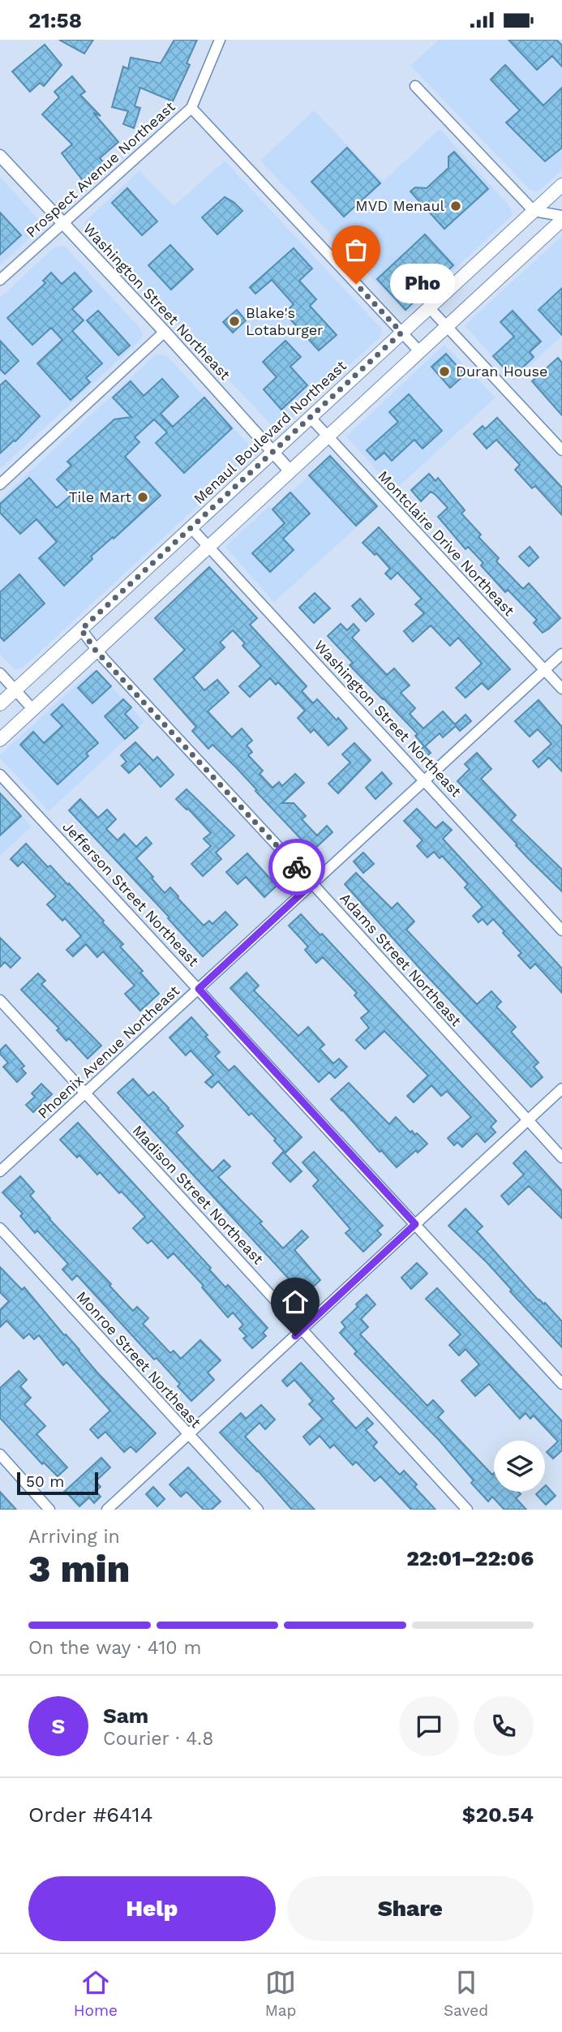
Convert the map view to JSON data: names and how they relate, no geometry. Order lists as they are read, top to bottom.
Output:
{
  "streets": {
    "main road": ["Menaul Boulevard Northeast"],
    "street": [
      "Prospect Avenue Northeast",
      "Washington Street Northeast",
      "Montclaire Drive Northeast",
      "Jefferson Street Northeast",
      "Adams Street Northeast",
      "Phoenix Avenue Northeast",
      "Madison Street Northeast",
      "Monroe Street Northeast"
    ]
  },
  "crossings": [
    ["Prospect Avenue Northeast", "Washington Street Northeast"],
    ["Washington Street Northeast", "Menaul Boulevard Northeast"],
    ["Washington Street Northeast", "Phoenix Avenue Northeast"],
    ["Menaul Boulevard Northeast", "Montclaire Drive Northeast"],
    ["Menaul Boulevard Northeast", "Adams Street Northeast"],
    ["Montclaire Drive Northeast", "Phoenix Avenue Northeast"],
    ["Jefferson Street Northeast", "Phoenix Avenue Northeast"],
    ["Adams Street Northeast", "Phoenix Avenue Northeast"],
    ["Phoenix Avenue Northeast", "Madison Street Northeast"]
  ],
  "places": [
    "MVD Menaul",
    "Pho",
    "Blake's Lotaburger",
    "Duran House",
    "Tile Mart"
  ],
  "scale_bar": "50 m",
  "page": {
    "status": "21:58",
    "bubble": "Pho",
    "scale": "50 m",
    "heading": ["3 min", "Arriving in", "22:01–22:06"],
    "panel": [
      "Sam",
      "Courier · 4.8",
      "Order #6414",
      "$20.54"
    ],
    "bar": "On the way · 410 m",
    "round": "S",
    "buttons": ["Help", "Share"],
    "tabs": ["Home", "Map", "Saved"]
  }
}
